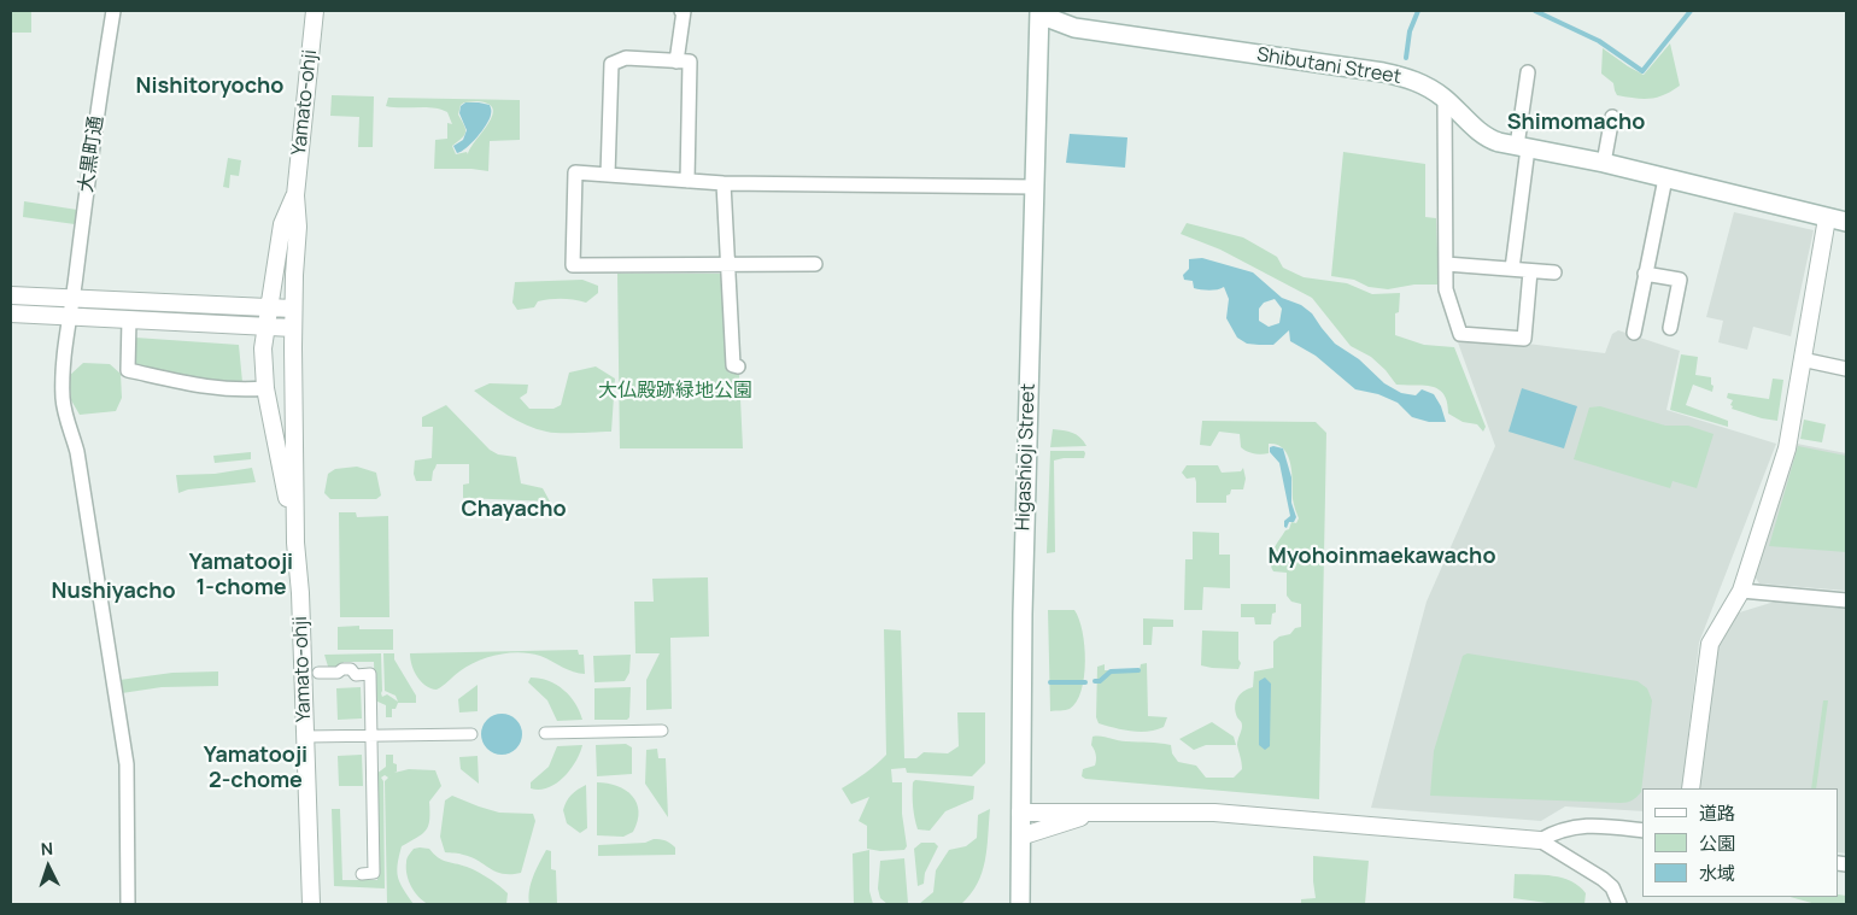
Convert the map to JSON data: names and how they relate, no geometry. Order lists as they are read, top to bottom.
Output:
{
  "streets": {
    "main road": ["Shibutani Street", "Higashioji Street"],
    "street": ["Yamato-ohji", "大黒町通"]
  },
  "crossings": [
    ["Shibutani Street", "Higashioji Street"]
  ],
  "districts": [
    "Nishitoryocho",
    "Shimomacho",
    "Chayacho",
    "Myohoinmaekawacho",
    "Yamatooji 1-chome",
    "Nushiyacho",
    "Yamatooji 2-chome"
  ],
  "parks": ["大仏殿跡緑地公園"],
  "legend": ["道路", "公園", "水域"],
  "north": "top"
}
